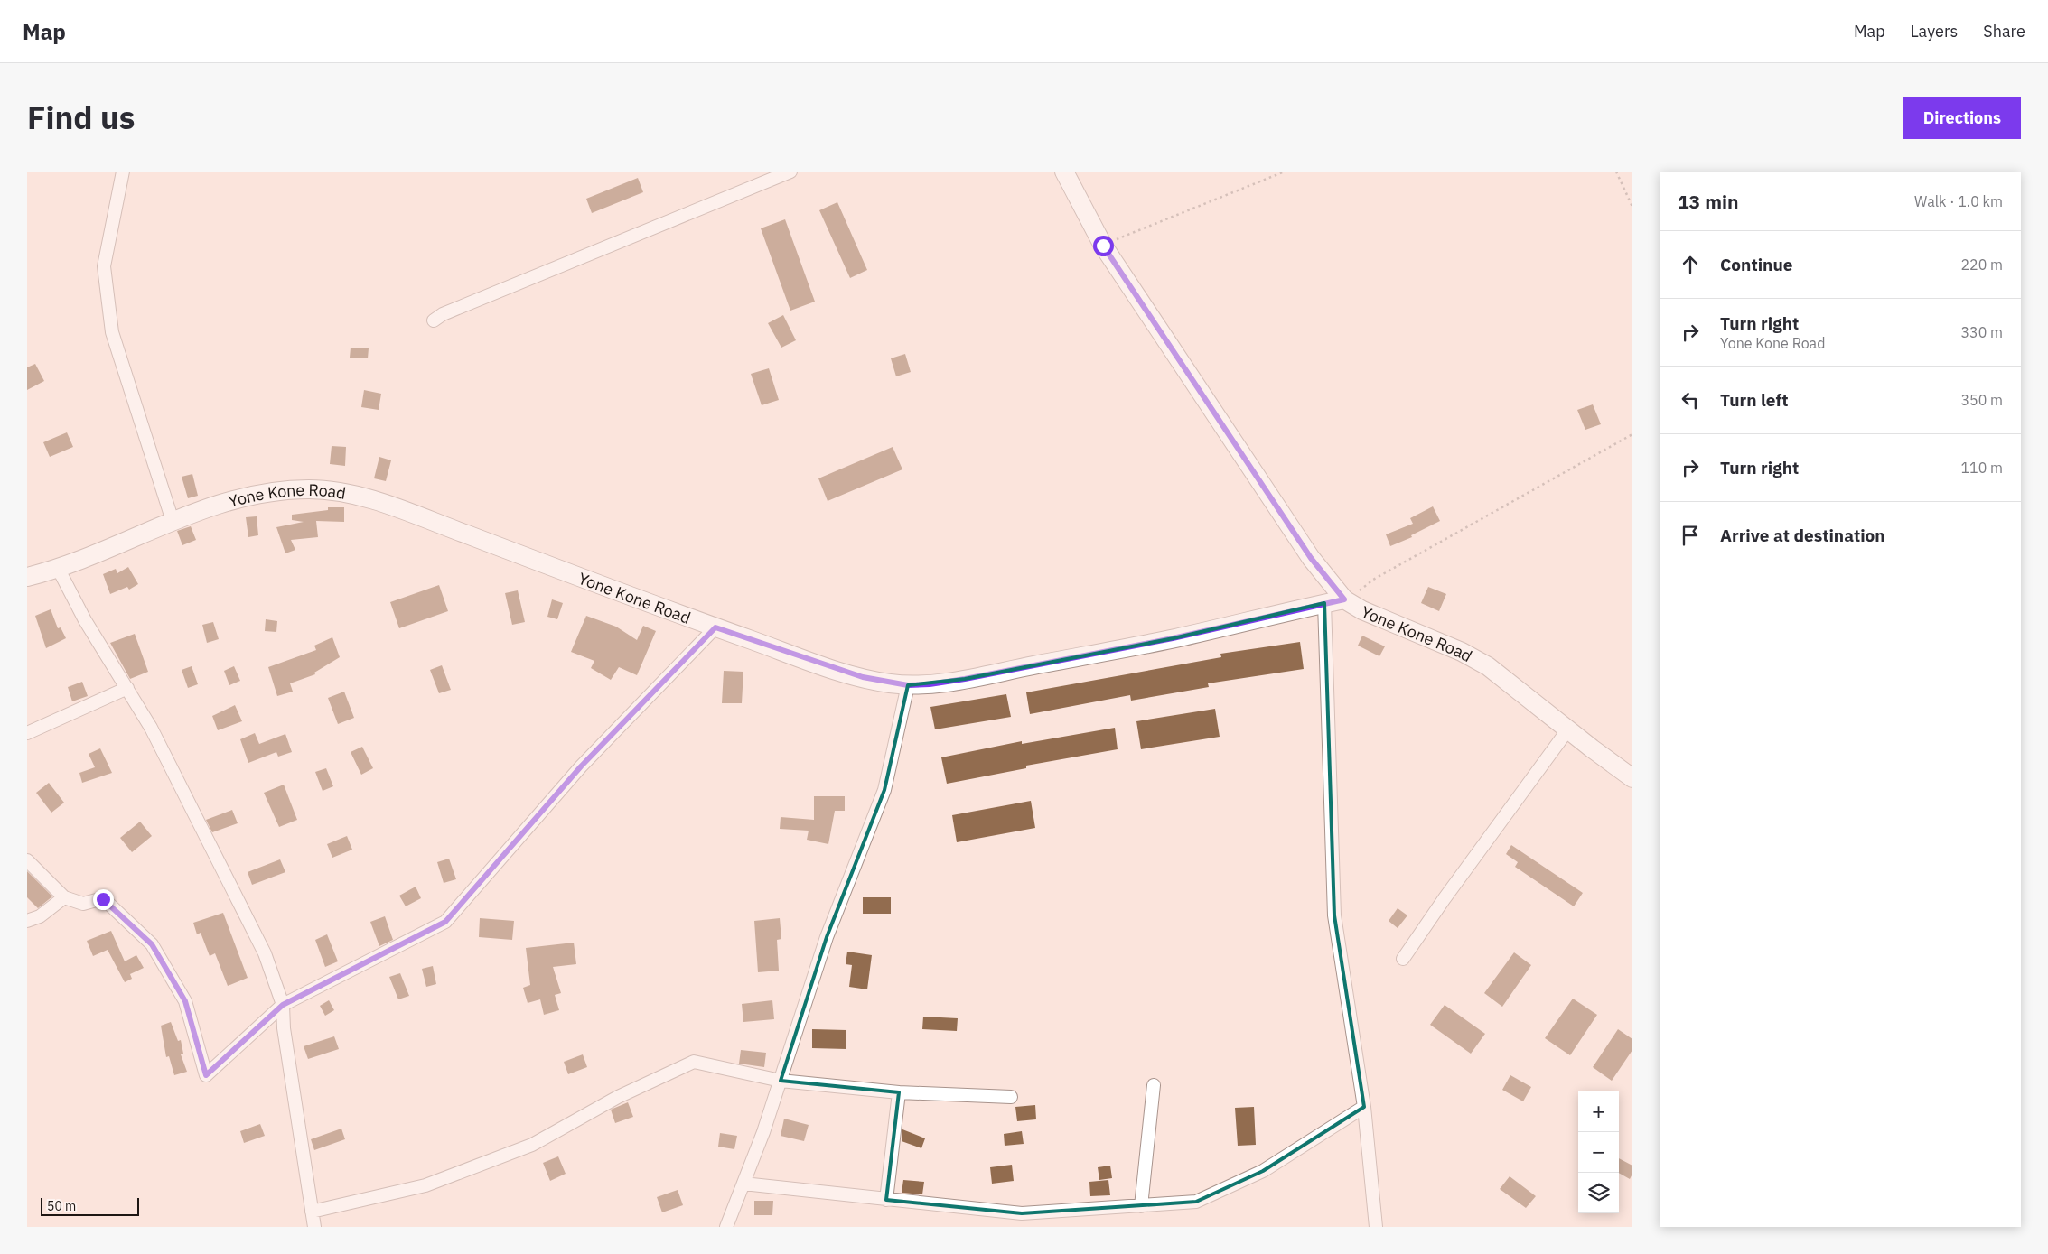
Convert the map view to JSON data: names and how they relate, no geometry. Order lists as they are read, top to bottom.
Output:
{
  "streets": {
    "street": ["Yone Kone Road"]
  },
  "scale_bar": "50 m",
  "page": {
    "header": "Map",
    "nav": ["Map", "Layers", "Share"],
    "title": "Find us",
    "buttons": "Directions",
    "heading": ["13 min", "Walk · 1.0 km"],
    "list": [
      ["Continue", "220 m"],
      ["Turn right", "Yone Kone Road", "330 m"],
      ["Turn left", "350 m"],
      ["Turn right", "110 m"],
      "Arrive at destination"
    ],
    "map_buttons": ["+", "−"],
    "scale": "50 m"
  }
}
